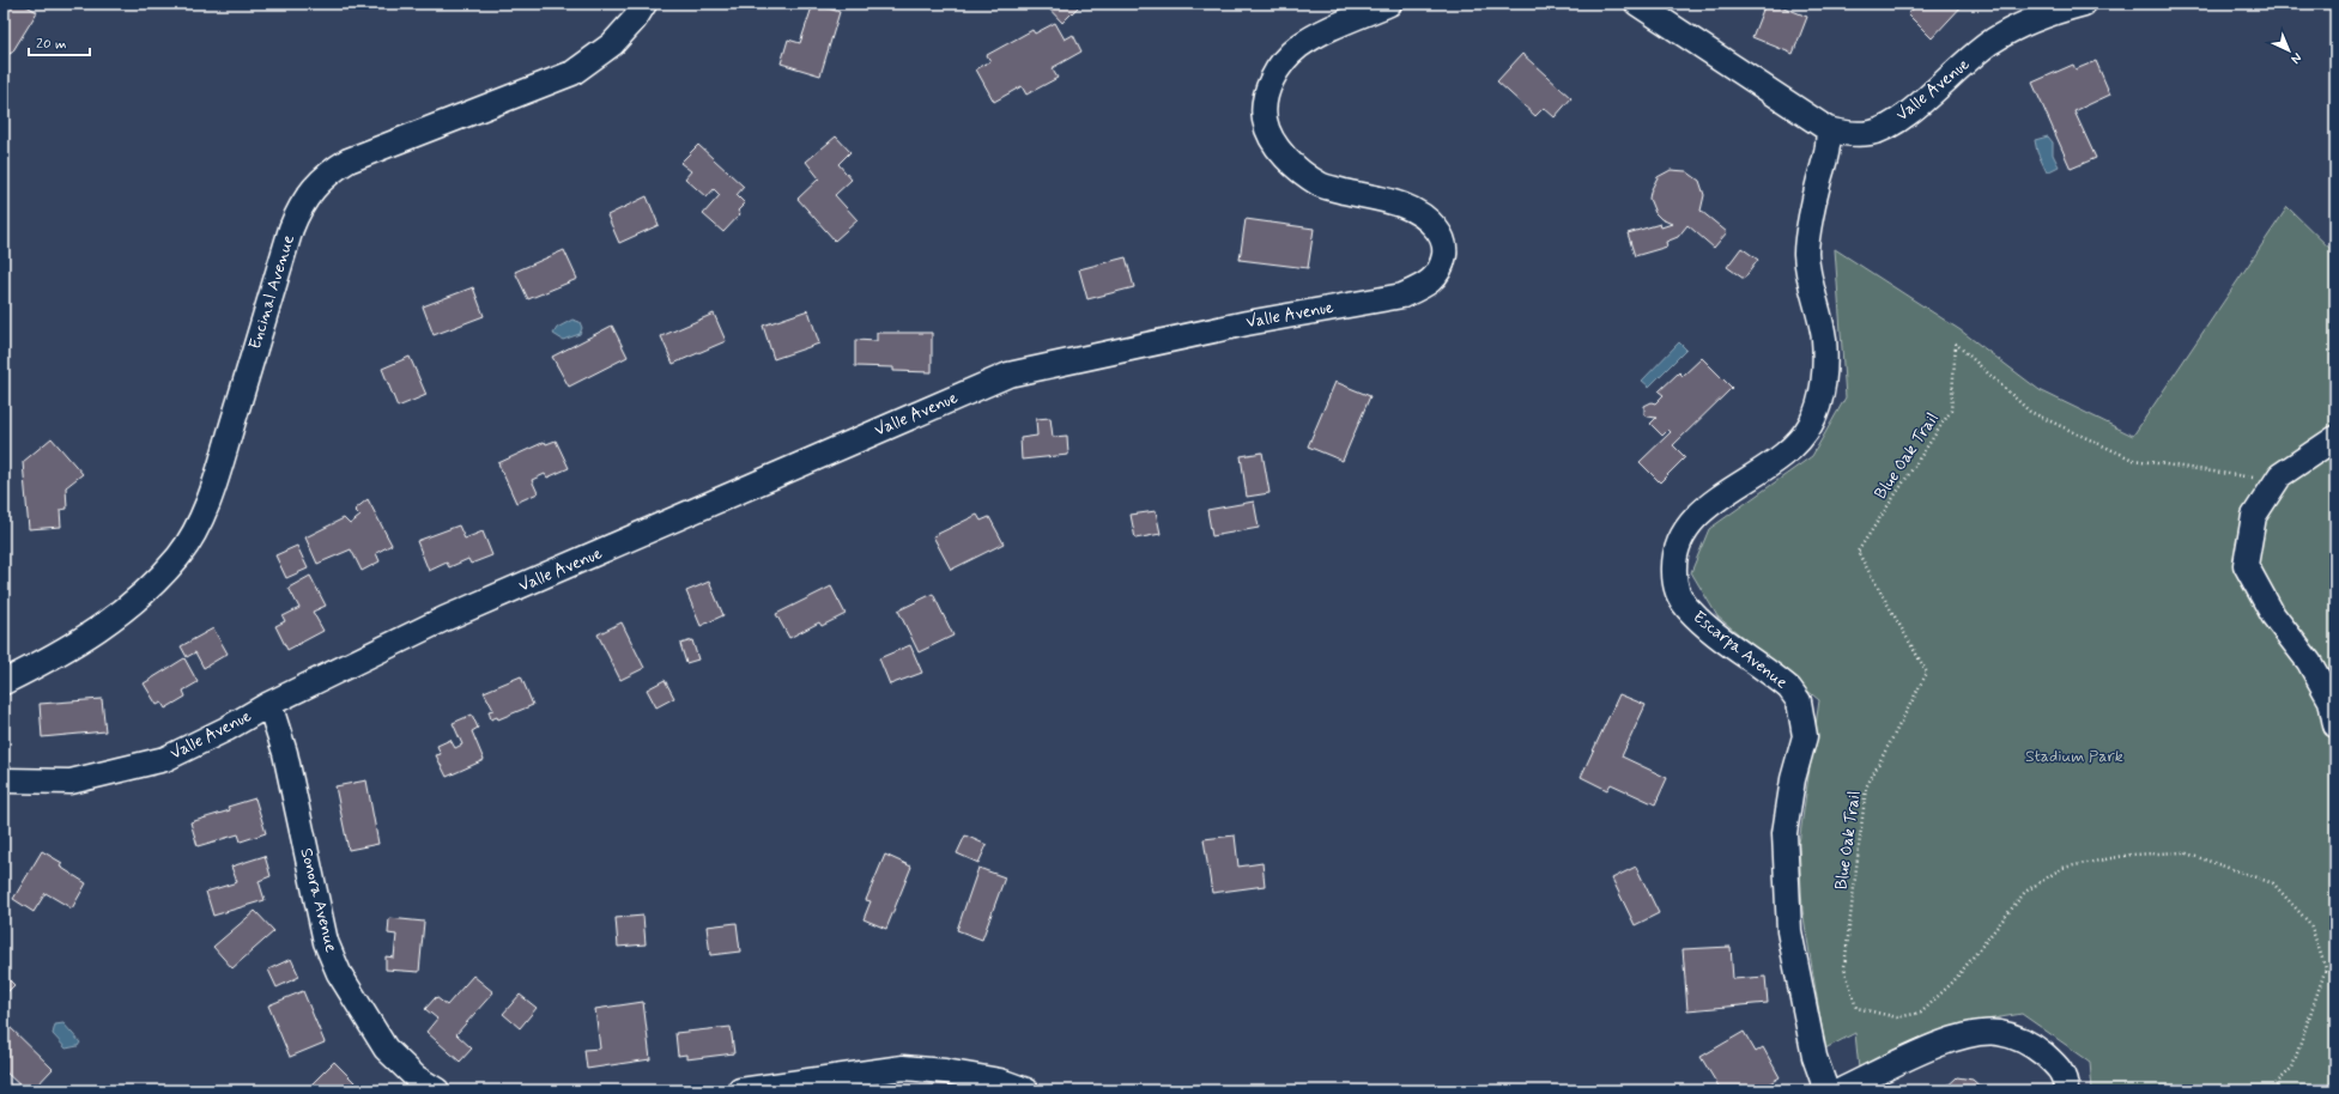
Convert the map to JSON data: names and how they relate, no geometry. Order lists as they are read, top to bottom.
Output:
{
  "streets": {
    "street": [
      "Valle Avenue",
      "Encinal Avenue",
      "Escarpa Avenue",
      "Sonora Avenue"
    ],
    "path": ["Blue Oak Trail"]
  },
  "crossings": [
    ["Valle Avenue", "Escarpa Avenue"],
    ["Valle Avenue", "Sonora Avenue"]
  ],
  "parks": ["Stadium Park"],
  "scale_bar": "20 m",
  "north": "bottom right"
}
